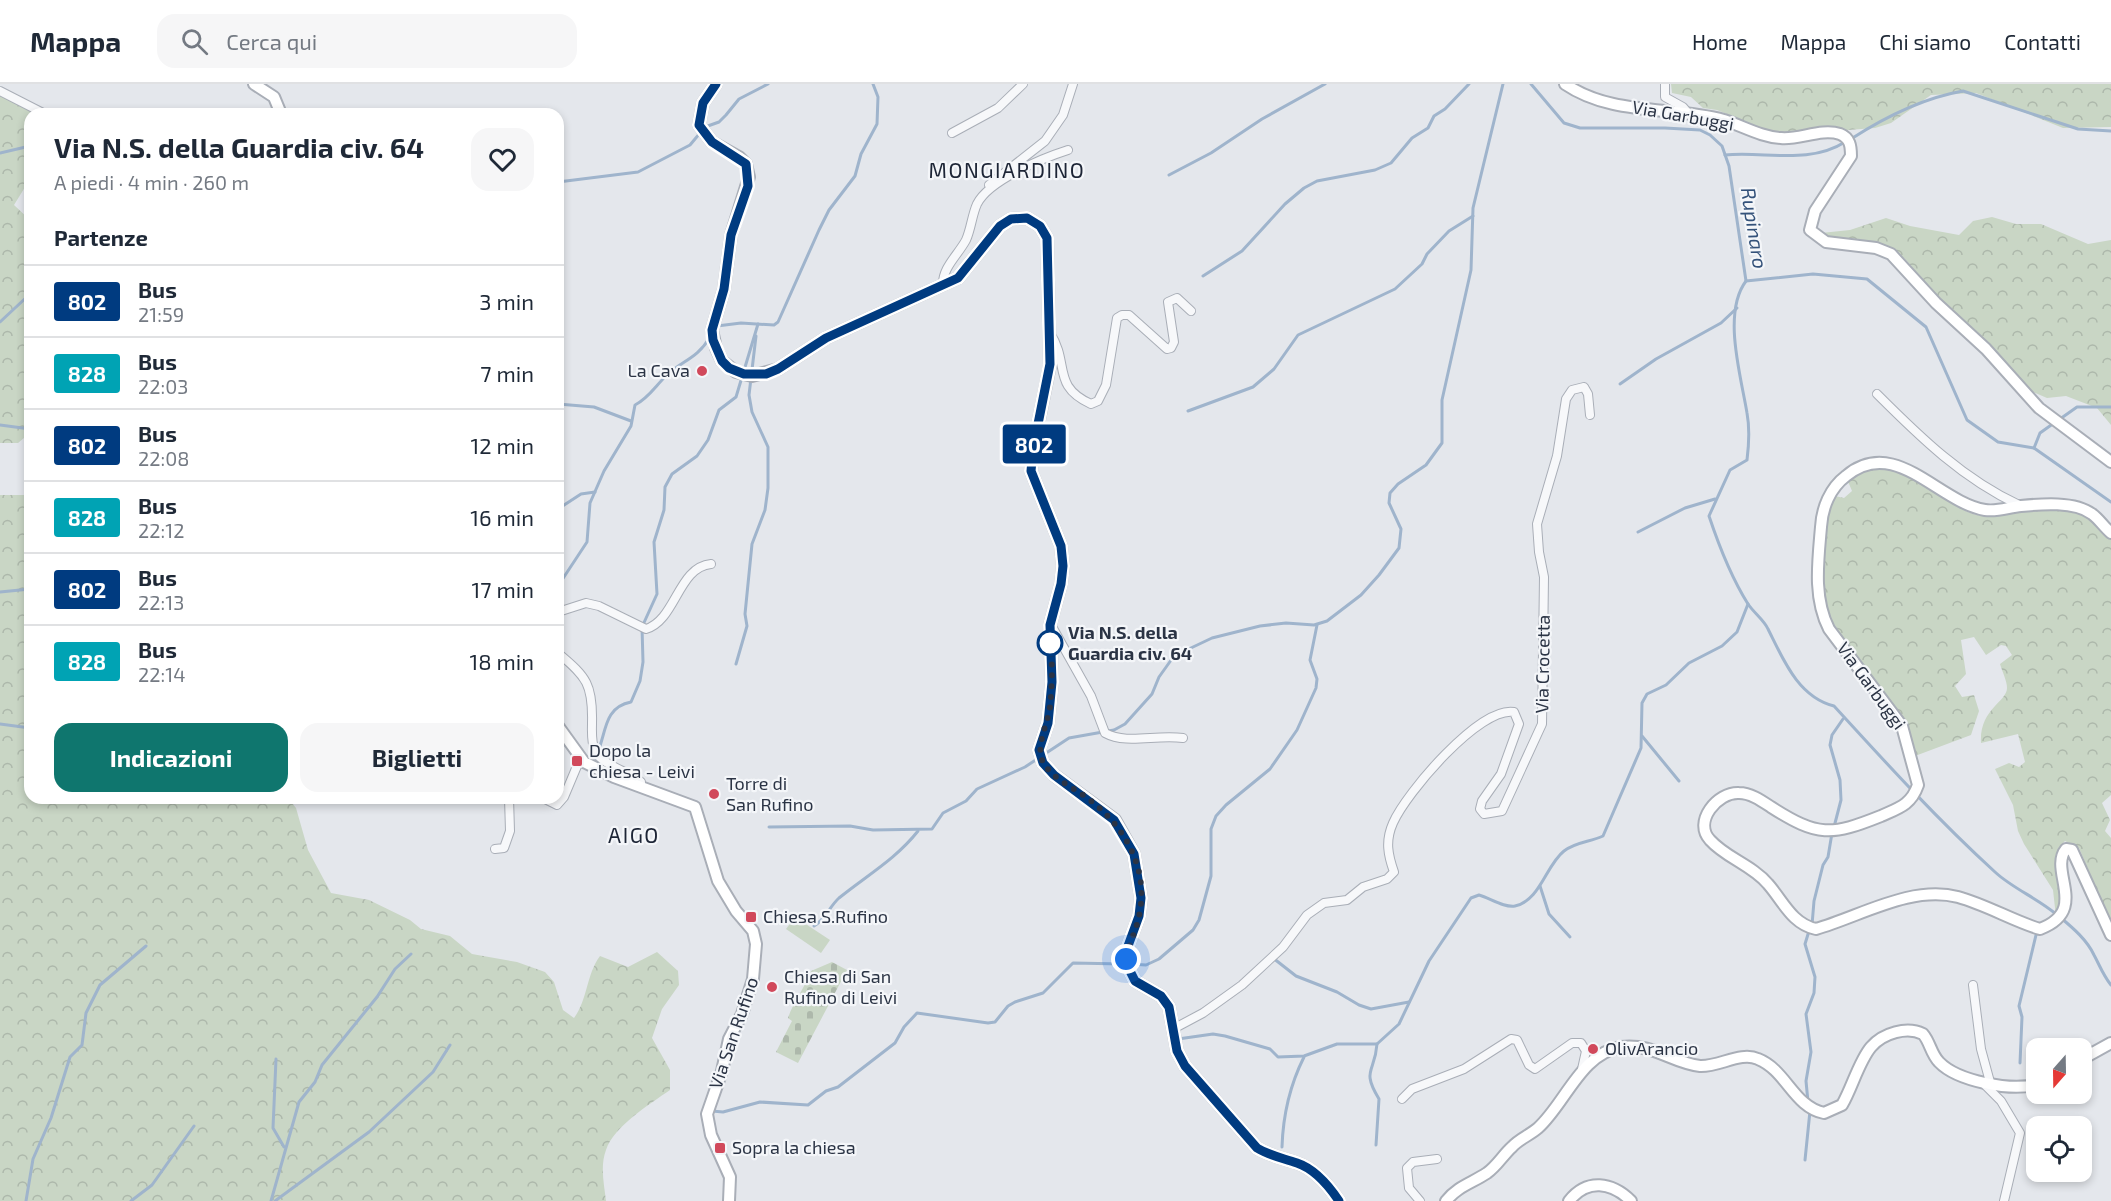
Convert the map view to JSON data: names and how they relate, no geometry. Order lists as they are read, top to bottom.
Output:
{
  "streets": {
    "street": ["Via Garbuggi", "Via Crocetta", "Via San Rufino"]
  },
  "districts": ["MONGIARDINO", "AIGO"],
  "water": ["Rupinaro"],
  "places": {
    "other": [
      "La Cava",
      "Via N.S. della Guardia civ. 64",
      "Torre di San Rufino",
      "Chiesa di San Rufino di Leivi",
      "OlivArancio"
    ],
    "transit": ["Dopo la chiesa - Leivi", "Chiesa S.Rufino", "Sopra la chiesa"]
  },
  "lines": ["bus line 802"],
  "north": "bottom",
  "page": {
    "header": "Mappa",
    "search": "Cerca qui",
    "nav": [
      "Home",
      "Mappa",
      "Chi siamo",
      "Contatti"
    ],
    "on_map": "802",
    "heading": [
      ["Via N.S. della Guardia civ. 64", "A piedi · 4 min · 260 m"],
      "Partenze"
    ],
    "list": [
      {
        "mark": "802",
        "name": "Bus",
        "note": "21:59",
        "value": "3 min"
      },
      {
        "mark": "828",
        "name": "Bus",
        "note": "22:03",
        "value": "7 min"
      },
      {
        "mark": "802",
        "name": "Bus",
        "note": "22:08",
        "value": "12 min"
      },
      {
        "mark": "828",
        "name": "Bus",
        "note": "22:12",
        "value": "16 min"
      },
      {
        "mark": "802",
        "name": "Bus",
        "note": "22:13",
        "value": "17 min"
      },
      {
        "mark": "828",
        "name": "Bus",
        "note": "22:14",
        "value": "18 min"
      }
    ],
    "buttons": ["Indicazioni", "Biglietti"]
  }
}
